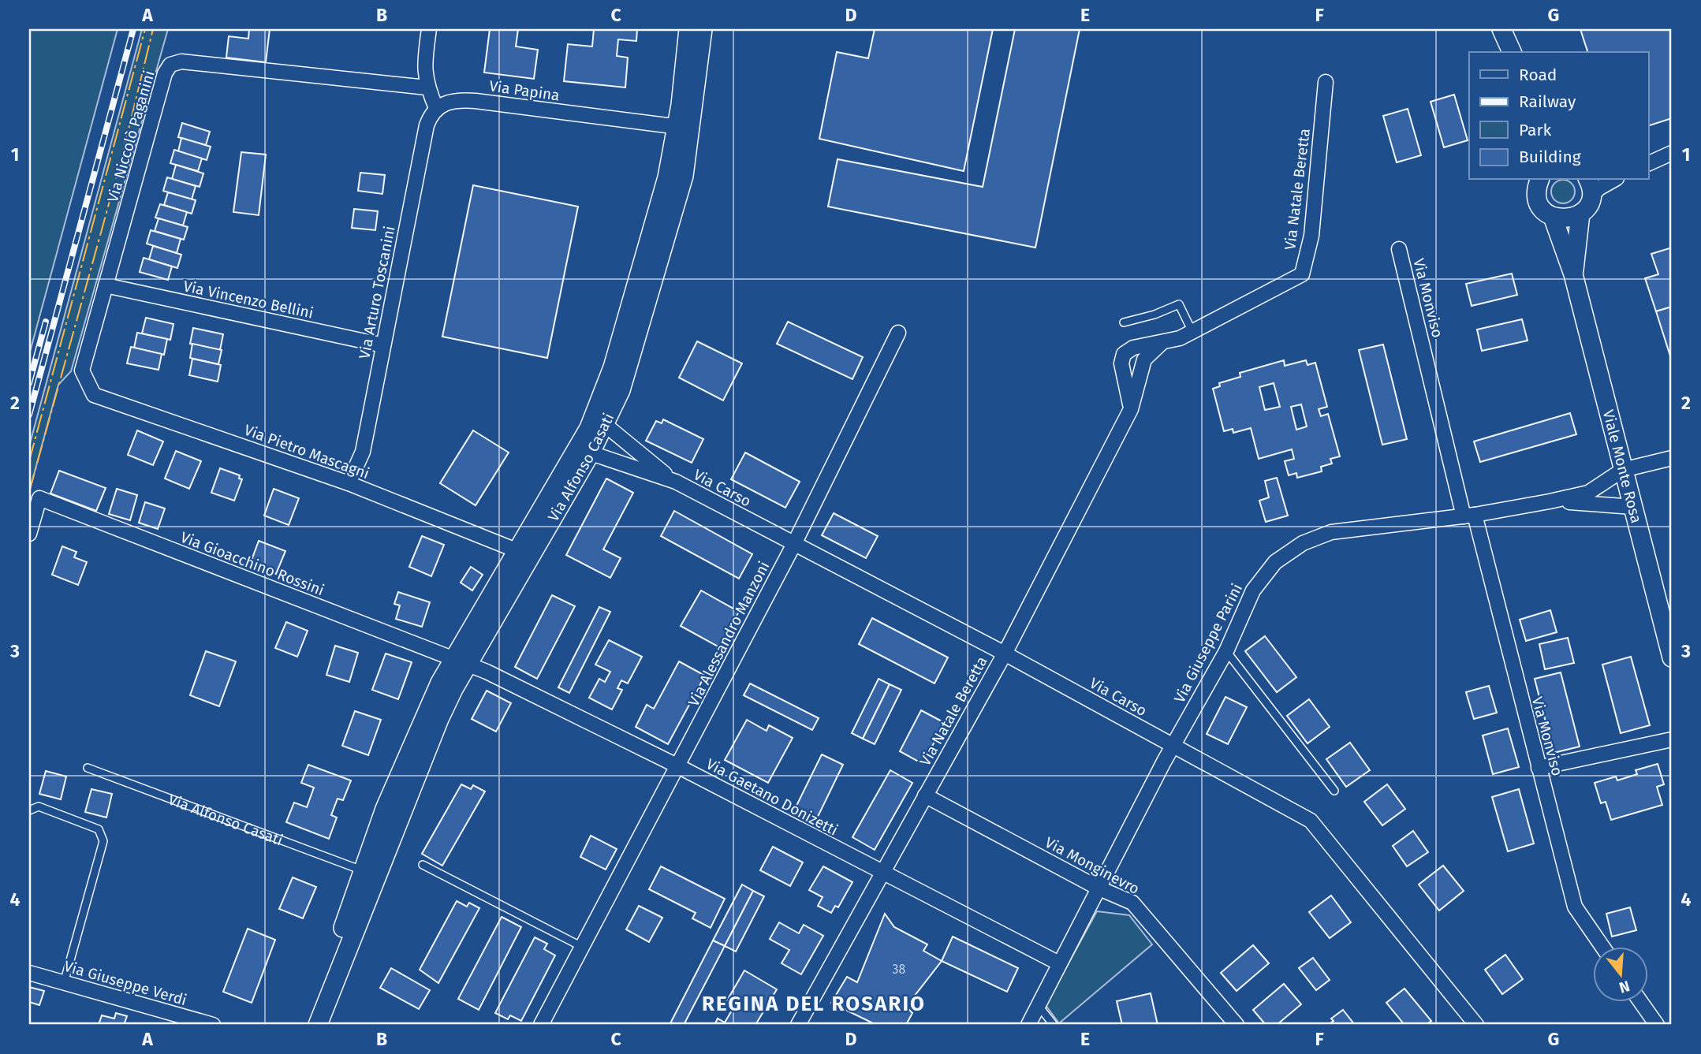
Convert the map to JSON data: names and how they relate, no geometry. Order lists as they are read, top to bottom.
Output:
{
  "streets": {
    "main road": ["Viale Monte Rosa", "Via Alfonso Casati"],
    "street": [
      "Via Papina",
      "Via Niccolò Paganini",
      "Via Natale Beretta",
      "Via Arturo Toscanini",
      "Via Monviso",
      "Via Vincenzo Bellini",
      "Via Pietro Mascagni",
      "Via Carso",
      "Via Gioacchino Rossini",
      "Via Alessandro Manzoni",
      "Via Giuseppe Parini",
      "Via Gaetano Donizetti",
      "Via Monginevro",
      "Via Giuseppe Verdi"
    ]
  },
  "crossings": [
    ["Via Papina", "Via Arturo Toscanini"],
    ["Via Papina", "Via Alfonso Casati"],
    ["Via Niccolò Paganini", "Via Vincenzo Bellini"],
    ["Via Niccolò Paganini", "Via Pietro Mascagni"],
    ["Via Natale Beretta", "Via Carso"],
    ["Via Natale Beretta", "Via Gaetano Donizetti"],
    ["Via Natale Beretta", "Via Monginevro"],
    ["Via Arturo Toscanini", "Via Vincenzo Bellini"],
    ["Via Arturo Toscanini", "Via Pietro Mascagni"],
    ["Via Monviso", "Via Giuseppe Parini"],
    ["Via Pietro Mascagni", "Via Alfonso Casati"],
    ["Viale Monte Rosa", "Via Giuseppe Parini"],
    ["Via Alfonso Casati", "Via Carso"],
    ["Via Alfonso Casati", "Via Gioacchino Rossini"],
    ["Via Alfonso Casati", "Via Gaetano Donizetti"],
    ["Via Carso", "Via Alessandro Manzoni"],
    ["Via Carso", "Via Giuseppe Parini"],
    ["Via Gioacchino Rossini", "Via Gaetano Donizetti"],
    ["Via Alessandro Manzoni", "Via Gaetano Donizetti"],
    ["Via Giuseppe Parini", "Via Gaetano Donizetti"],
    ["Via Giuseppe Parini", "Via Monginevro"]
  ],
  "districts": ["REGINA DEL ROSARIO"],
  "house_numbers": ["38"],
  "legend": [
    "Road",
    "Railway",
    "Park",
    "Building"
  ],
  "north": "bottom",
  "grid": {
    "columns": [
      "A",
      "B",
      "C",
      "D",
      "E",
      "F",
      "G"
    ],
    "rows": [
      "1",
      "2",
      "3",
      "4"
    ]
  }
}
